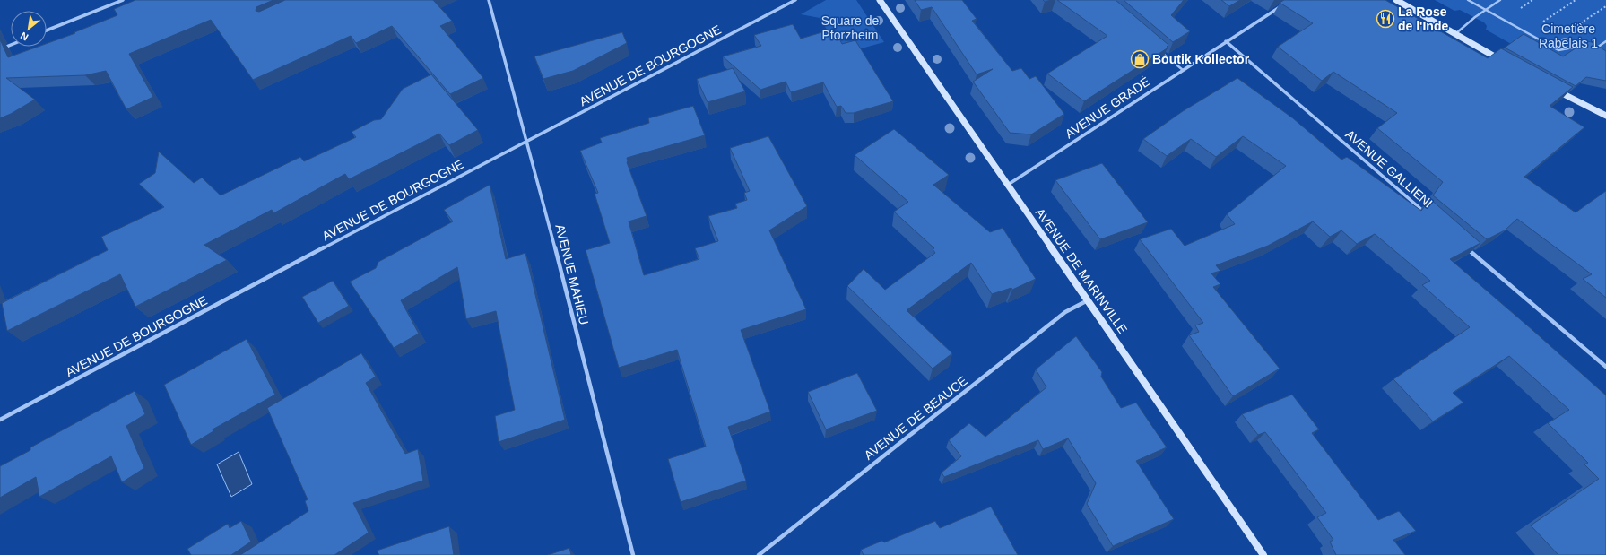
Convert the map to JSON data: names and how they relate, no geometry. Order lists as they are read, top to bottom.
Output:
{
  "streets": {
    "street": [
      "AVENUE DE BOURGOGNE",
      "AVENUE GRADÉ",
      "AVENUE GALLIENI",
      "AVENUE DE MARINVILLE",
      "AVENUE MAHIEU",
      "AVENUE DE BEAUCE"
    ]
  },
  "crossings": [
    ["AVENUE DE BOURGOGNE", "AVENUE MAHIEU"],
    ["AVENUE GRADÉ", "AVENUE GALLIENI"],
    ["AVENUE GRADÉ", "AVENUE DE MARINVILLE"],
    ["AVENUE DE MARINVILLE", "AVENUE DE BEAUCE"]
  ],
  "parks": ["Square de Pforzheim", "Cimetière Rabelais 1"],
  "places": {
    "restaurant": ["La Rose de l'Inde"],
    "shop": ["Boutik Kollector"]
  },
  "north": "bottom left"
}
